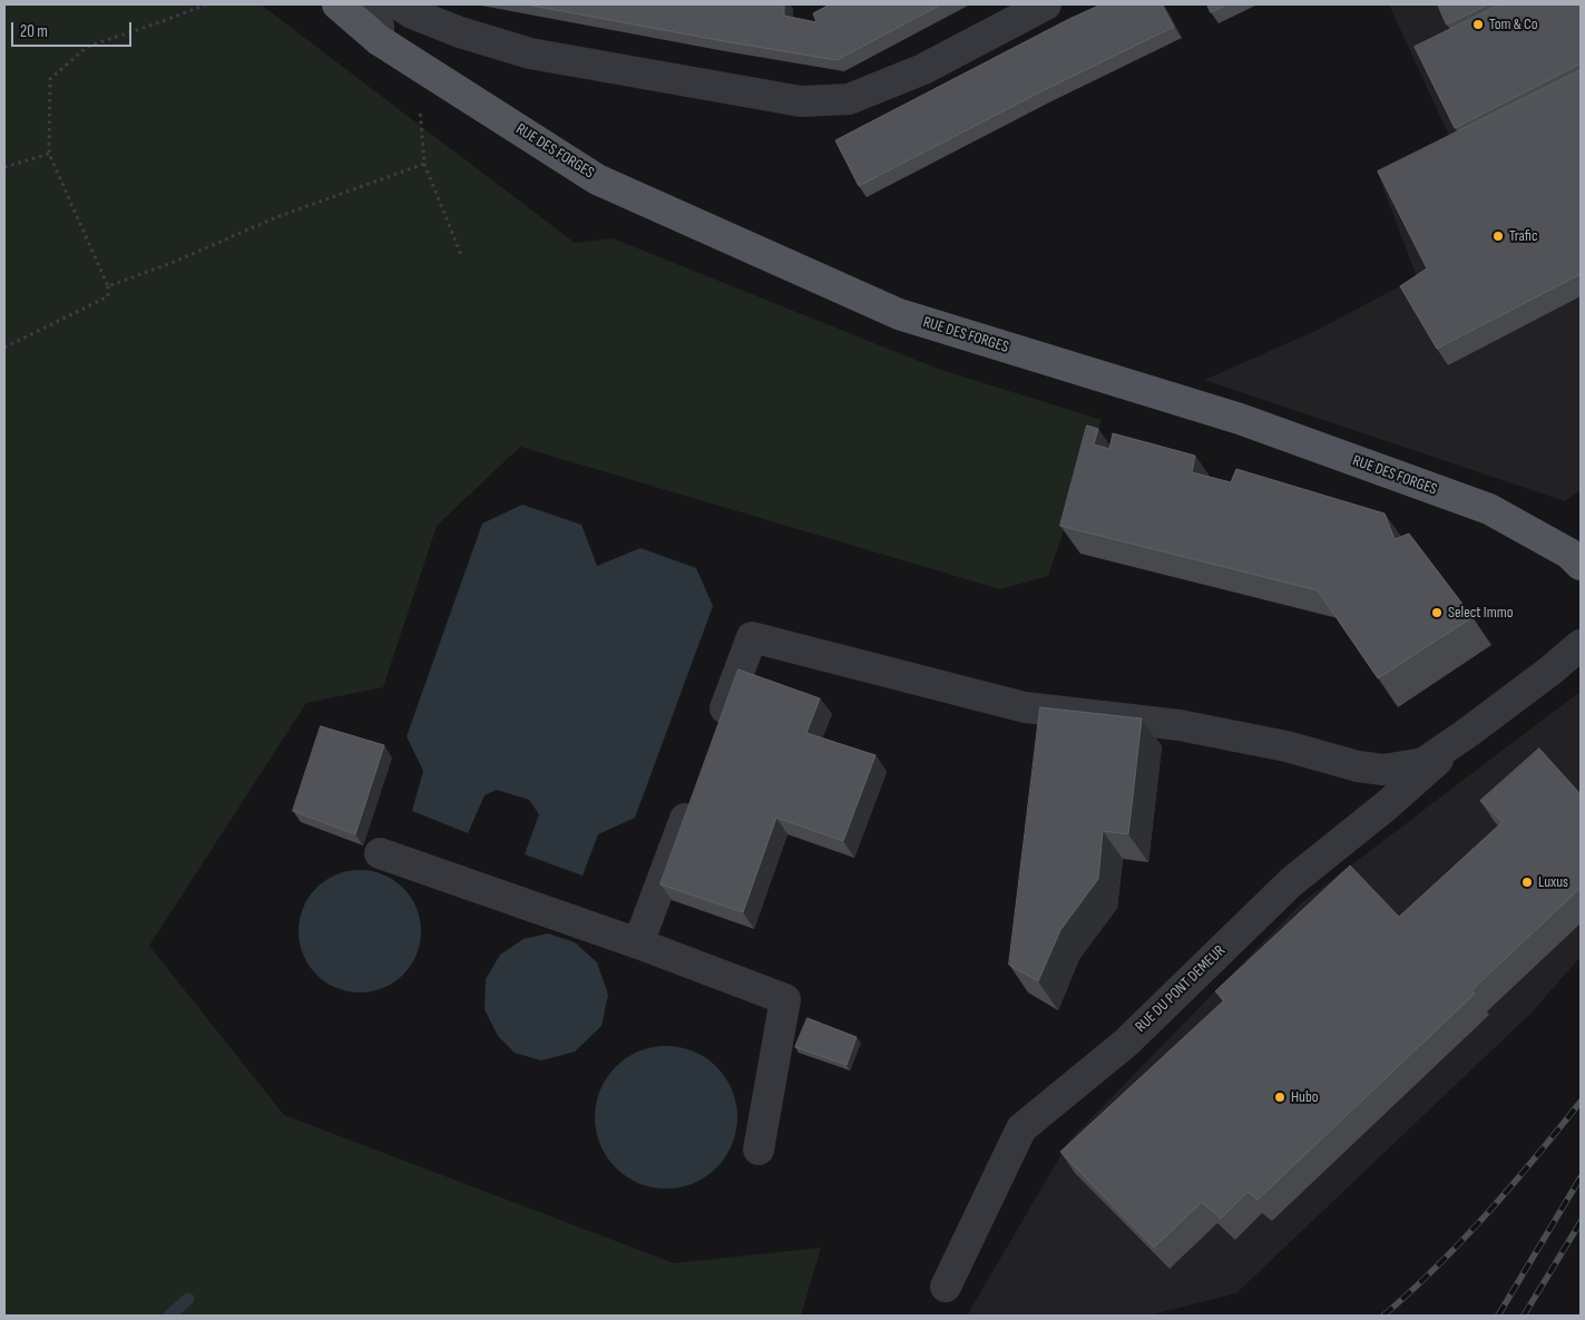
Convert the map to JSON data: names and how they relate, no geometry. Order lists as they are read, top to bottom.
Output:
{
  "streets": {
    "main road": ["RUE DES FORGES"],
    "street": ["RUE DU PONT DEMEUR"]
  },
  "places": [
    "Tom & Co",
    "Trafic",
    "Select Immo",
    "Luxus",
    "Hubo"
  ],
  "scale_bar": "20 m"
}
